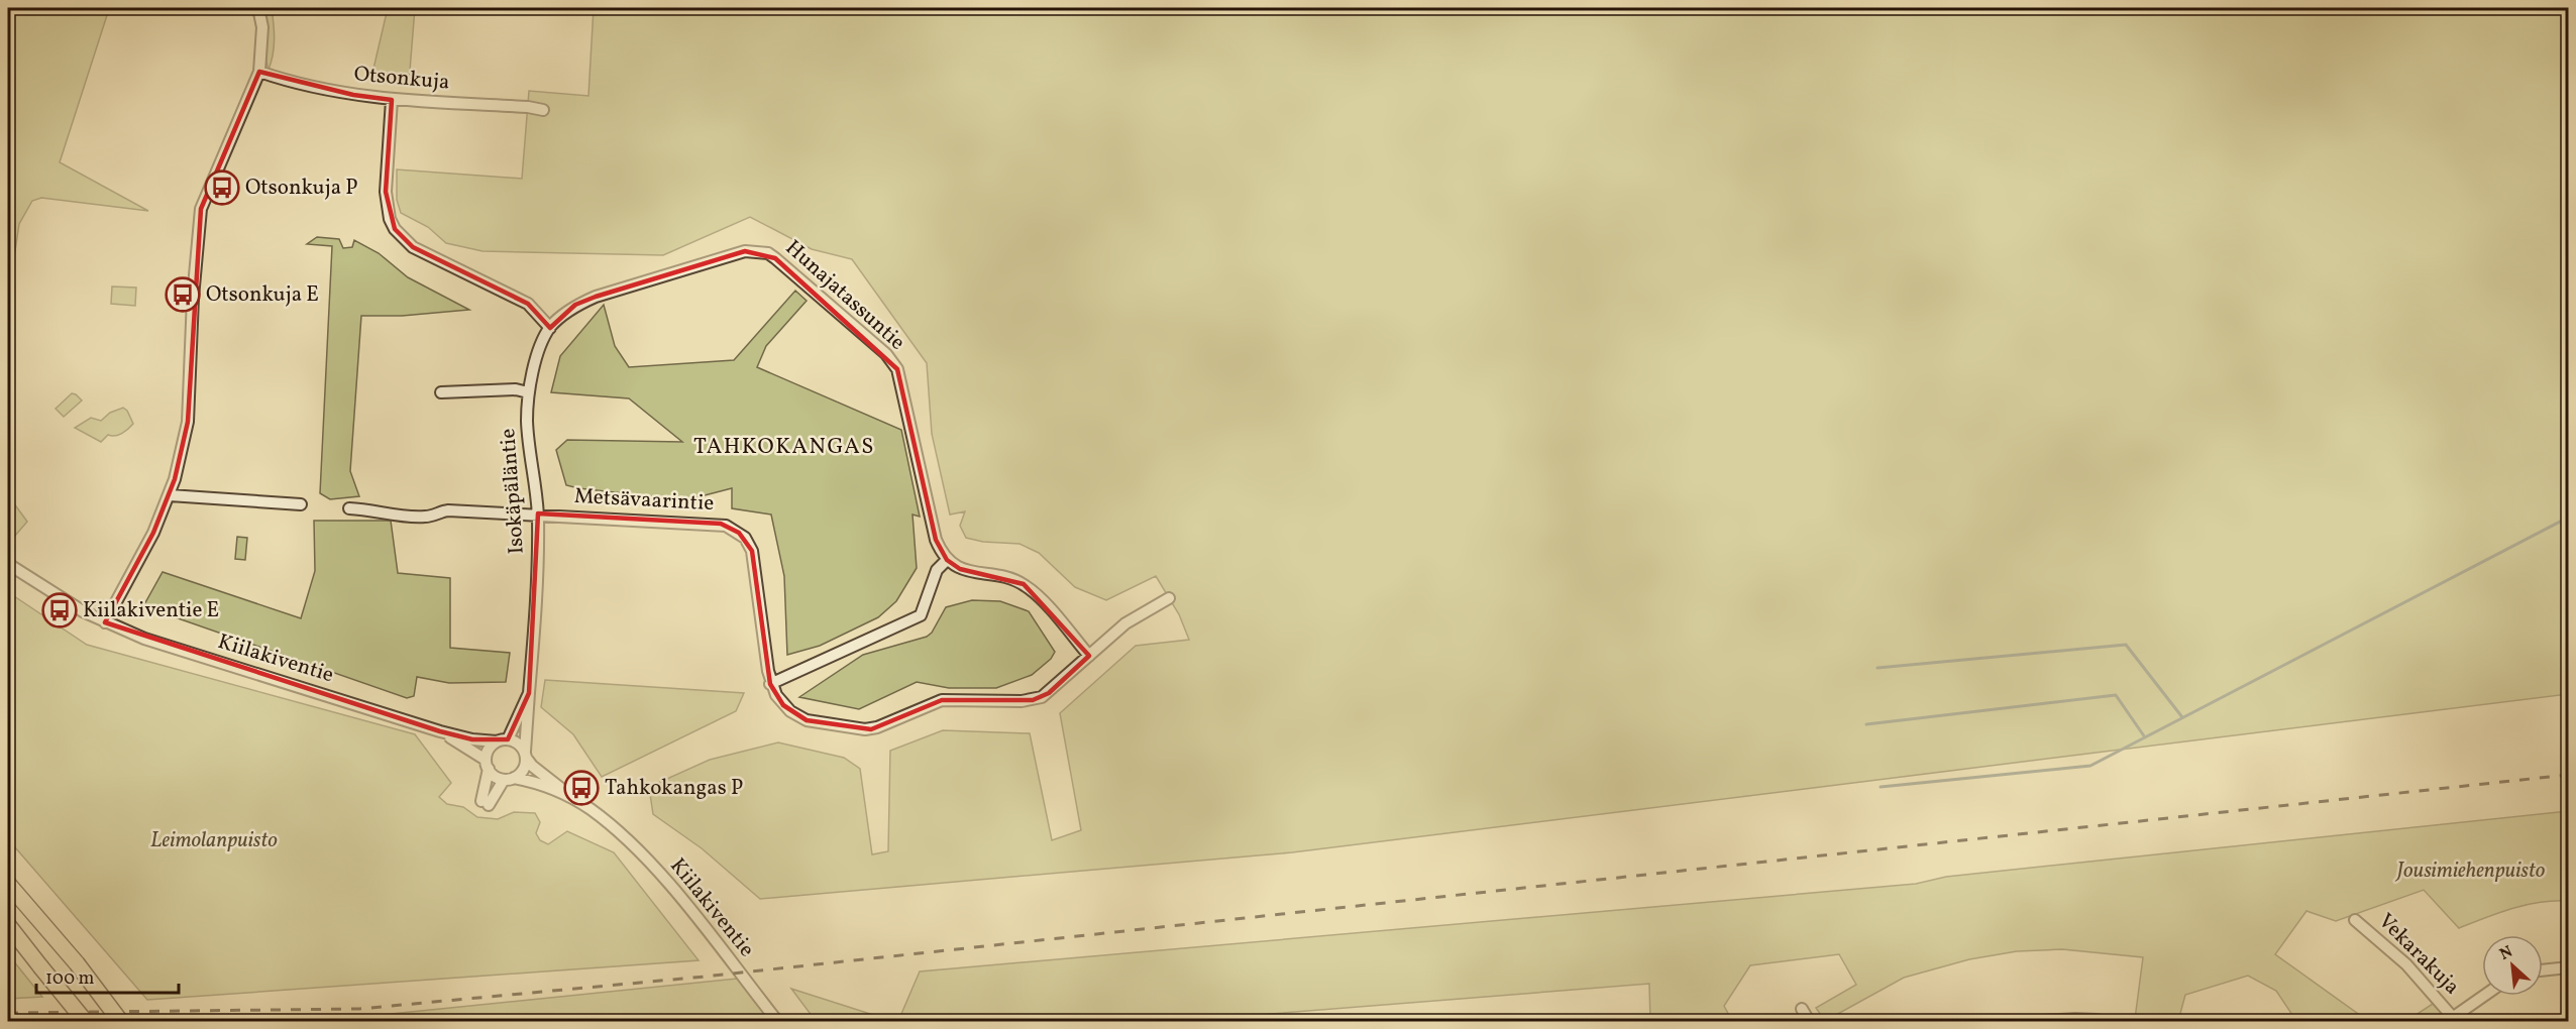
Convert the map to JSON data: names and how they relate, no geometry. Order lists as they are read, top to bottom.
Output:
{
  "streets": {
    "street": [
      "Otsonkuja",
      "Hunajatassuntie",
      "Isokäpäläntie",
      "Metsävaarintie",
      "Kiilakiventie",
      "Vekarakuja"
    ]
  },
  "crossings": [
    ["Hunajatassuntie", "Isokäpäläntie"],
    ["Isokäpäläntie", "Metsävaarintie"],
    ["Isokäpäläntie", "Kiilakiventie"]
  ],
  "districts": ["TAHKOKANGAS"],
  "parks": ["Leimolanpuisto", "Jousimiehenpuisto"],
  "places": {
    "bus stop": [
      "Otsonkuja P",
      "Otsonkuja E",
      "Kiilakiventie E",
      "Tahkokangas P"
    ]
  },
  "scale_bar": "100 m",
  "north": "top left"
}
